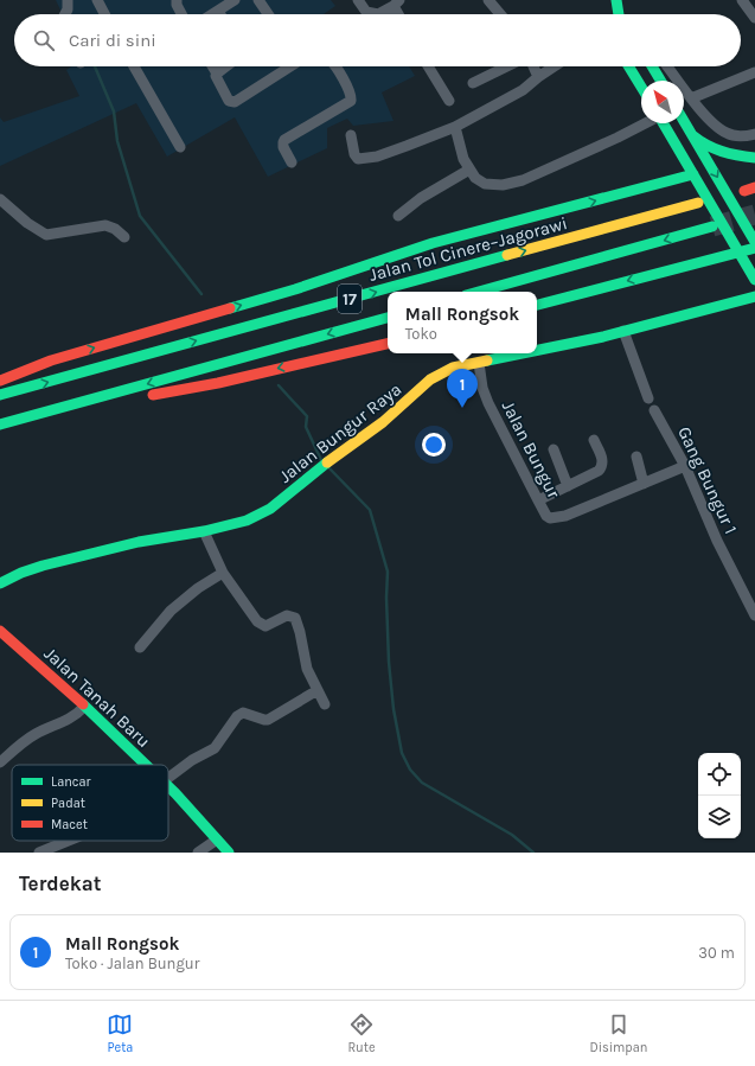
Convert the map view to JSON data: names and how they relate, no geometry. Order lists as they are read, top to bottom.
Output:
{
  "streets": {
    "main road": [
      "Jalan Tol Cinere–Jagorawi",
      "17",
      "Jalan Bungur Raya",
      "Jalan Tanah Baru"
    ],
    "street": ["Jalan Bungur", "Gang Bungur 1"]
  },
  "crossings": [
    ["Jalan Bungur Raya", "Jalan Bungur"],
    ["Jalan Bungur", "Gang Bungur 1"]
  ],
  "legend": ["Lancar", "Padat", "Macet"],
  "north": "top left",
  "page": {
    "search": "Cari di sini",
    "popup": ["Mall Rongsok", "Toko"],
    "pins": "1",
    "heading": "Terdekat",
    "list": [
      {
        "mark": "1",
        "name": "Mall Rongsok",
        "note": "Toko · Jalan Bungur",
        "value": "30 m"
      }
    ],
    "nav": ["Peta", "Rute", "Disimpan"]
  }
}
